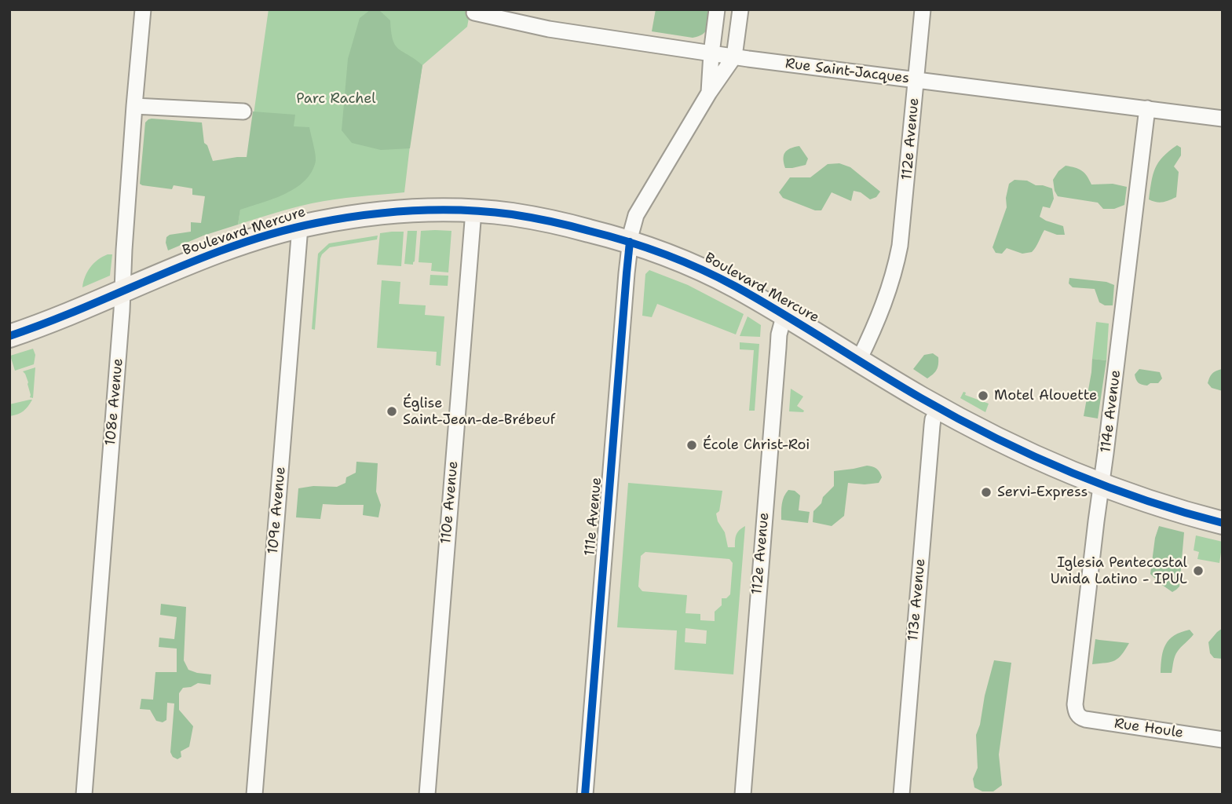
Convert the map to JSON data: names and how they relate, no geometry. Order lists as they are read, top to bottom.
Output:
{
  "streets": {
    "street": [
      "Rue Saint-Jacques",
      "112e Avenue",
      "Boulevard Mercure",
      "108e Avenue",
      "114e Avenue",
      "110e Avenue",
      "109e Avenue",
      "111e Avenue",
      "113e Avenue",
      "Rue Houle"
    ]
  },
  "crossings": [
    ["Rue Saint-Jacques", "112e Avenue"],
    ["Rue Saint-Jacques", "114e Avenue"],
    ["Rue Saint-Jacques", "111e Avenue"],
    ["112e Avenue", "Boulevard Mercure"],
    ["Boulevard Mercure", "108e Avenue"],
    ["Boulevard Mercure", "114e Avenue"],
    ["Boulevard Mercure", "110e Avenue"],
    ["Boulevard Mercure", "109e Avenue"],
    ["Boulevard Mercure", "111e Avenue"],
    ["Boulevard Mercure", "113e Avenue"],
    ["114e Avenue", "Rue Houle"]
  ],
  "parks": ["Parc Rachel"],
  "places": [
    "Motel Alouette",
    "Église Saint-Jean-de-Brébeuf",
    "École Christ-Roi",
    "Servi-Express",
    "Iglesia Pentecostal Unida Latino - IPUL"
  ]
}
